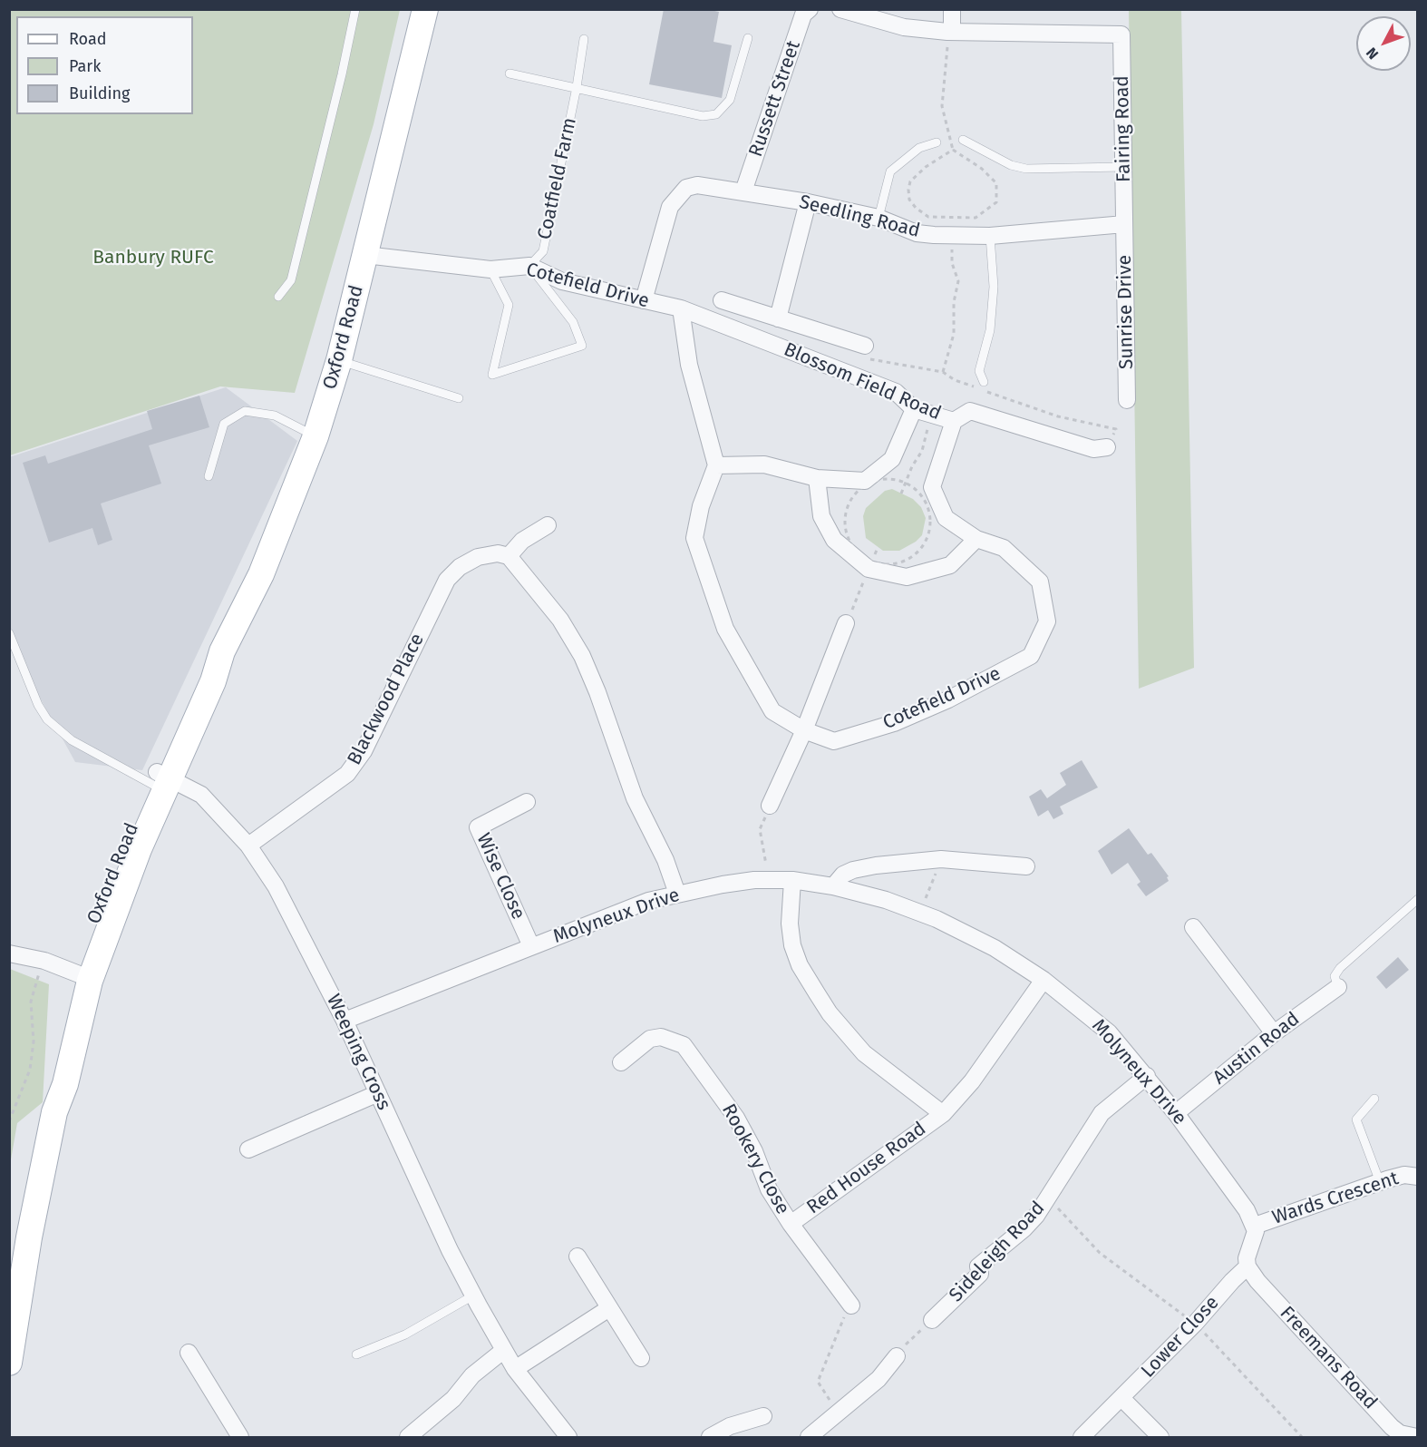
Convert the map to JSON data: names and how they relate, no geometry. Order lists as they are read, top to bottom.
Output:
{
  "streets": {
    "main road": ["Oxford Road"],
    "street": [
      "Russett Street",
      "Fairing Road",
      "Seedling Road",
      "Cotefield Drive",
      "Sunrise Drive",
      "Blossom Field Road",
      "Blackwood Place",
      "Wise Close",
      "Molyneux Drive",
      "Austin Road",
      "Weeping Cross",
      "Rookery Close",
      "Red House Road",
      "Wards Crescent",
      "Sideleigh Road",
      "Lower Close",
      "Freemans Road"
    ],
    "lane": ["Coatfield Farm"]
  },
  "crossings": [
    ["Russett Street", "Seedling Road"],
    ["Fairing Road", "Seedling Road"],
    ["Fairing Road", "Sunrise Drive"],
    ["Coatfield Farm", "Cotefield Drive"],
    ["Seedling Road", "Cotefield Drive"],
    ["Seedling Road", "Sunrise Drive"],
    ["Cotefield Drive", "Oxford Road"],
    ["Cotefield Drive", "Blossom Field Road"],
    ["Oxford Road", "Weeping Cross"],
    ["Blackwood Place", "Weeping Cross"],
    ["Wise Close", "Molyneux Drive"],
    ["Molyneux Drive", "Austin Road"],
    ["Molyneux Drive", "Weeping Cross"],
    ["Molyneux Drive", "Red House Road"],
    ["Molyneux Drive", "Wards Crescent"],
    ["Molyneux Drive", "Sideleigh Road"],
    ["Rookery Close", "Red House Road"],
    ["Lower Close", "Freemans Road"]
  ],
  "parks": ["Banbury RUFC"],
  "legend": ["Road", "Park", "Building"],
  "north": "bottom left"
}
